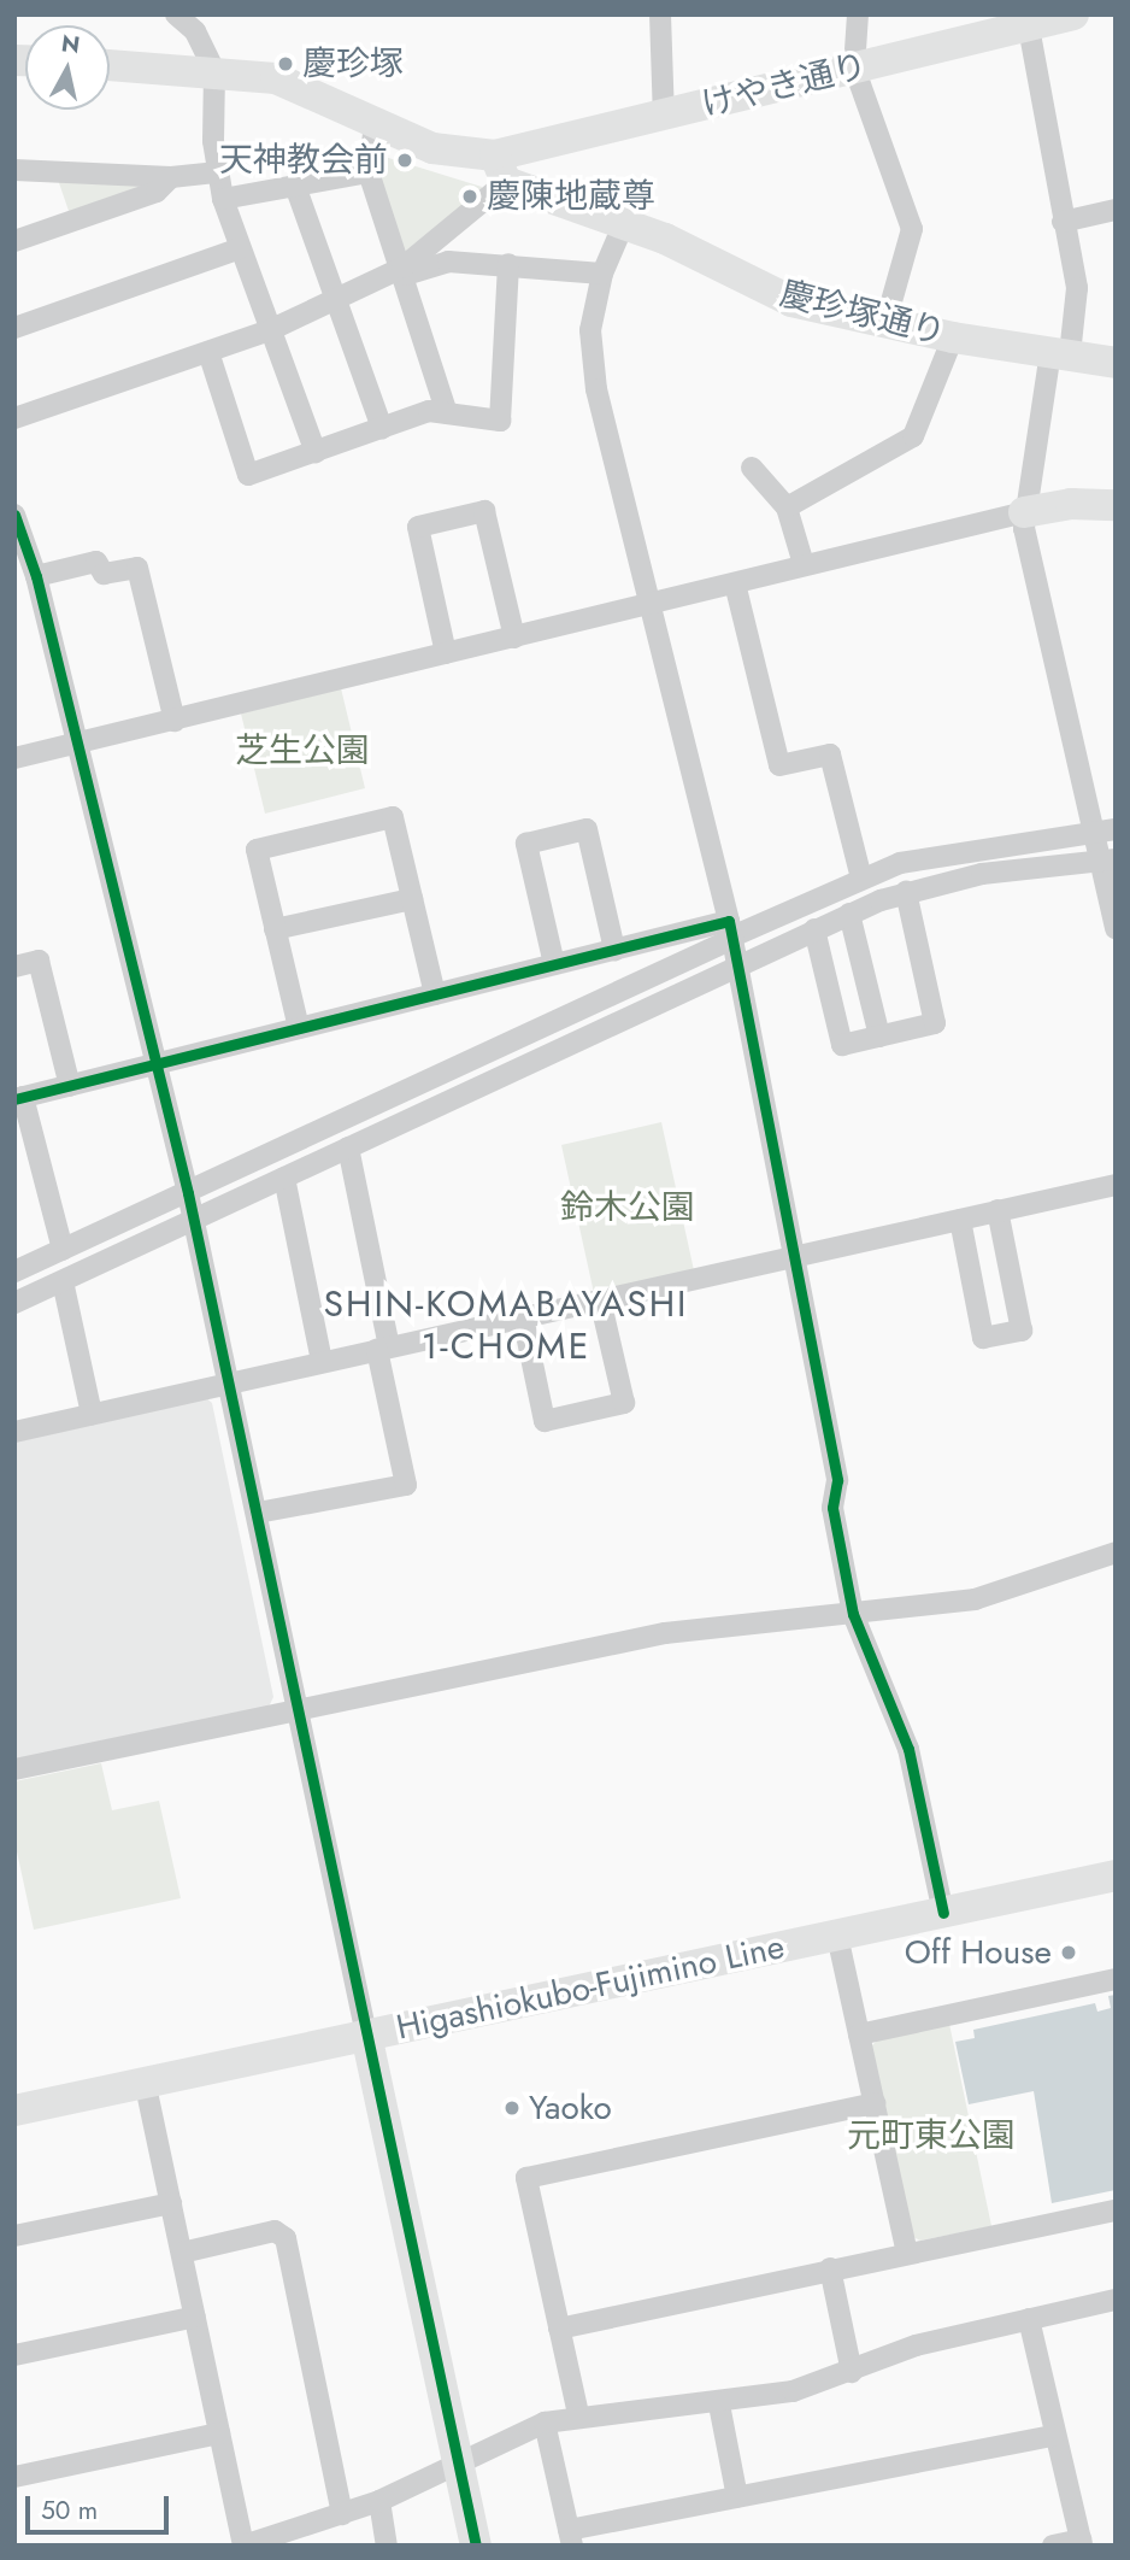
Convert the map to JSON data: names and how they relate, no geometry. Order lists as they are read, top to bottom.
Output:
{
  "streets": {
    "street": ["けやき通り", "慶珍塚通り", "Higashiokubo-Fujimino Line"]
  },
  "crossings": [
    ["けやき通り", "慶珍塚通り"]
  ],
  "districts": ["SHIN-KOMABAYASHI 1-CHOME"],
  "parks": ["芝生公園", "鈴木公園", "元町東公園"],
  "places": [
    "慶珍塚",
    "天神教会前",
    "慶陳地蔵尊",
    "Off House",
    "Yaoko"
  ],
  "scale_bar": "50 m",
  "north": "top"
}
